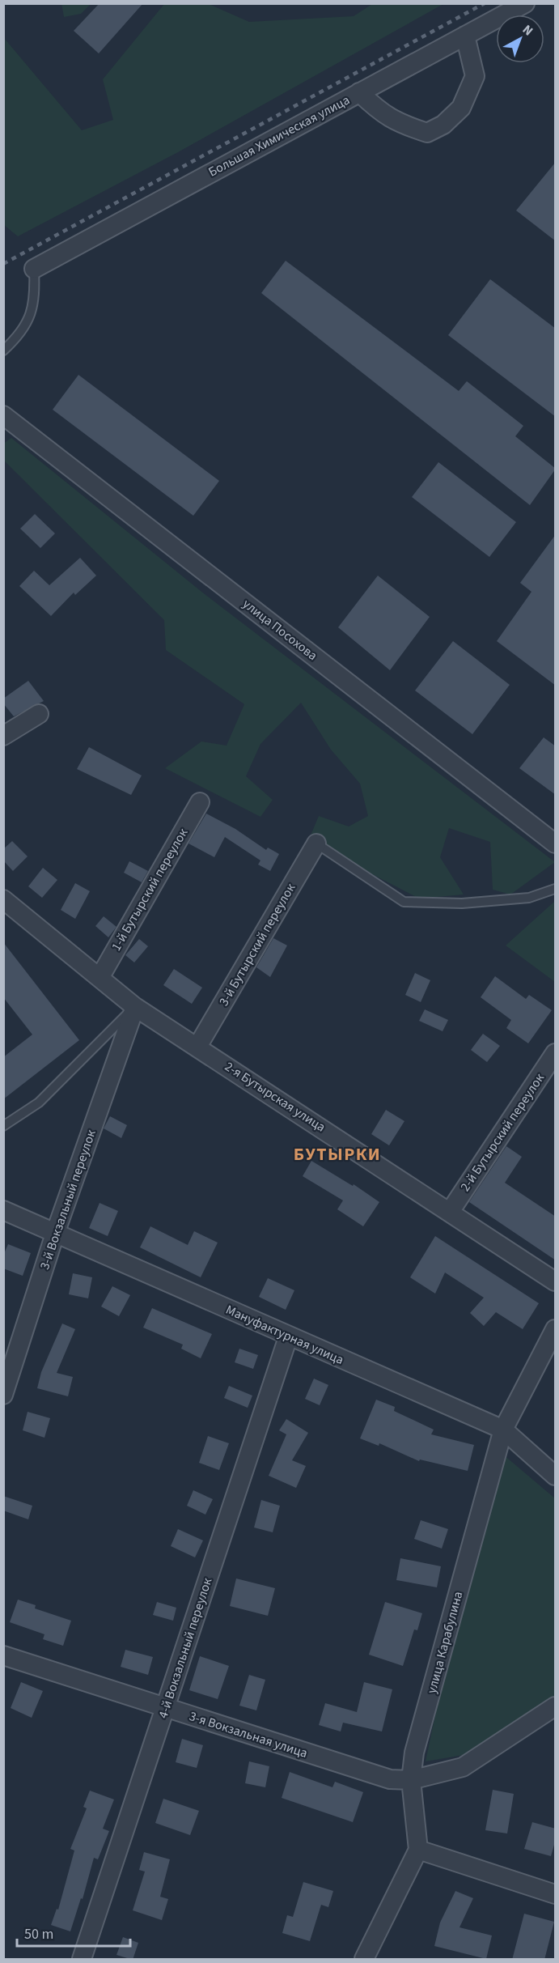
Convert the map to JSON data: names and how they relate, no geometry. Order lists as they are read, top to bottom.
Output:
{
  "streets": {
    "street": [
      "Большая Химическая улица",
      "улица Посохова",
      "1-й Бутырский переулок",
      "3-й Бутырский переулок",
      "2-я Бутырская улица",
      "2-й Бутырский переулок",
      "3-й Вокзальный переулок",
      "Мануфактурная улица",
      "улица Карабулина",
      "4-й Вокзальный переулок",
      "3-я Вокзальная улица"
    ]
  },
  "crossings": [
    ["1-й Бутырский переулок", "2-я Бутырская улица"],
    ["3-й Бутырский переулок", "2-я Бутырская улица"],
    ["2-я Бутырская улица", "2-й Бутырский переулок"],
    ["2-я Бутырская улица", "3-й Вокзальный переулок"],
    ["3-й Вокзальный переулок", "Мануфактурная улица"],
    ["Мануфактурная улица", "улица Карабулина"],
    ["Мануфактурная улица", "4-й Вокзальный переулок"],
    ["улица Карабулина", "3-я Вокзальная улица"],
    ["4-й Вокзальный переулок", "3-я Вокзальная улица"]
  ],
  "districts": ["БУТЫРКИ"],
  "scale_bar": "50 m",
  "north": "top right"
}
